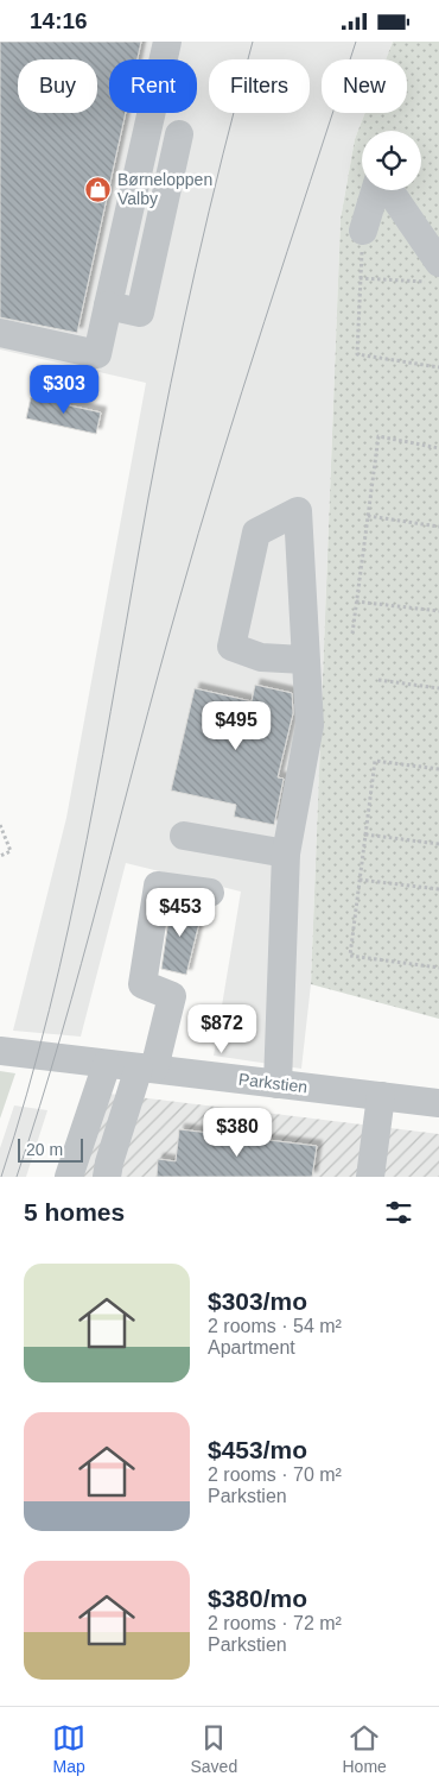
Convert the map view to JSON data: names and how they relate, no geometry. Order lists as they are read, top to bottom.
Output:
{
  "streets": {
    "street": ["Parkstien"]
  },
  "places": {
    "shop": ["Børneloppen Valby"]
  },
  "scale_bar": "20 m",
  "page": {
    "status": "14:16",
    "chip": [
      "Buy",
      "Rent",
      "Filters",
      "New"
    ],
    "price": [
      "$303",
      "$495",
      "$453",
      "$872",
      "$380"
    ],
    "scale": "20 m",
    "heading": "5 homes",
    "list": [
      {
        "name": "$303/mo",
        "note": "2 rooms · 54 m² · Apartment"
      },
      {
        "name": "$453/mo",
        "note": "2 rooms · 70 m² · Parkstien"
      },
      {
        "name": "$380/mo",
        "note": "2 rooms · 72 m² · Parkstien"
      }
    ],
    "tabs": ["Map", "Saved", "Home"]
  }
}
